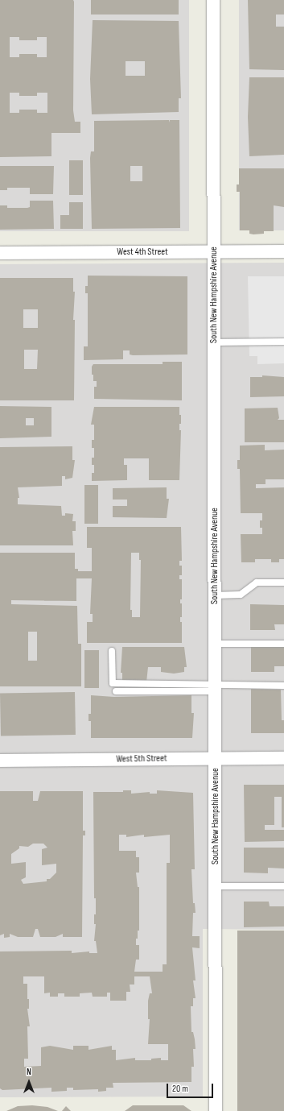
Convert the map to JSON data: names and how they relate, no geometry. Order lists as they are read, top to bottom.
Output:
{
  "streets": {
    "street": ["West 4th Street", "South New Hampshire Avenue", "West 5th Street"]
  },
  "crossings": [
    ["West 4th Street", "South New Hampshire Avenue"],
    ["South New Hampshire Avenue", "West 5th Street"]
  ],
  "scale_bar": "20 m",
  "north": "top"
}
